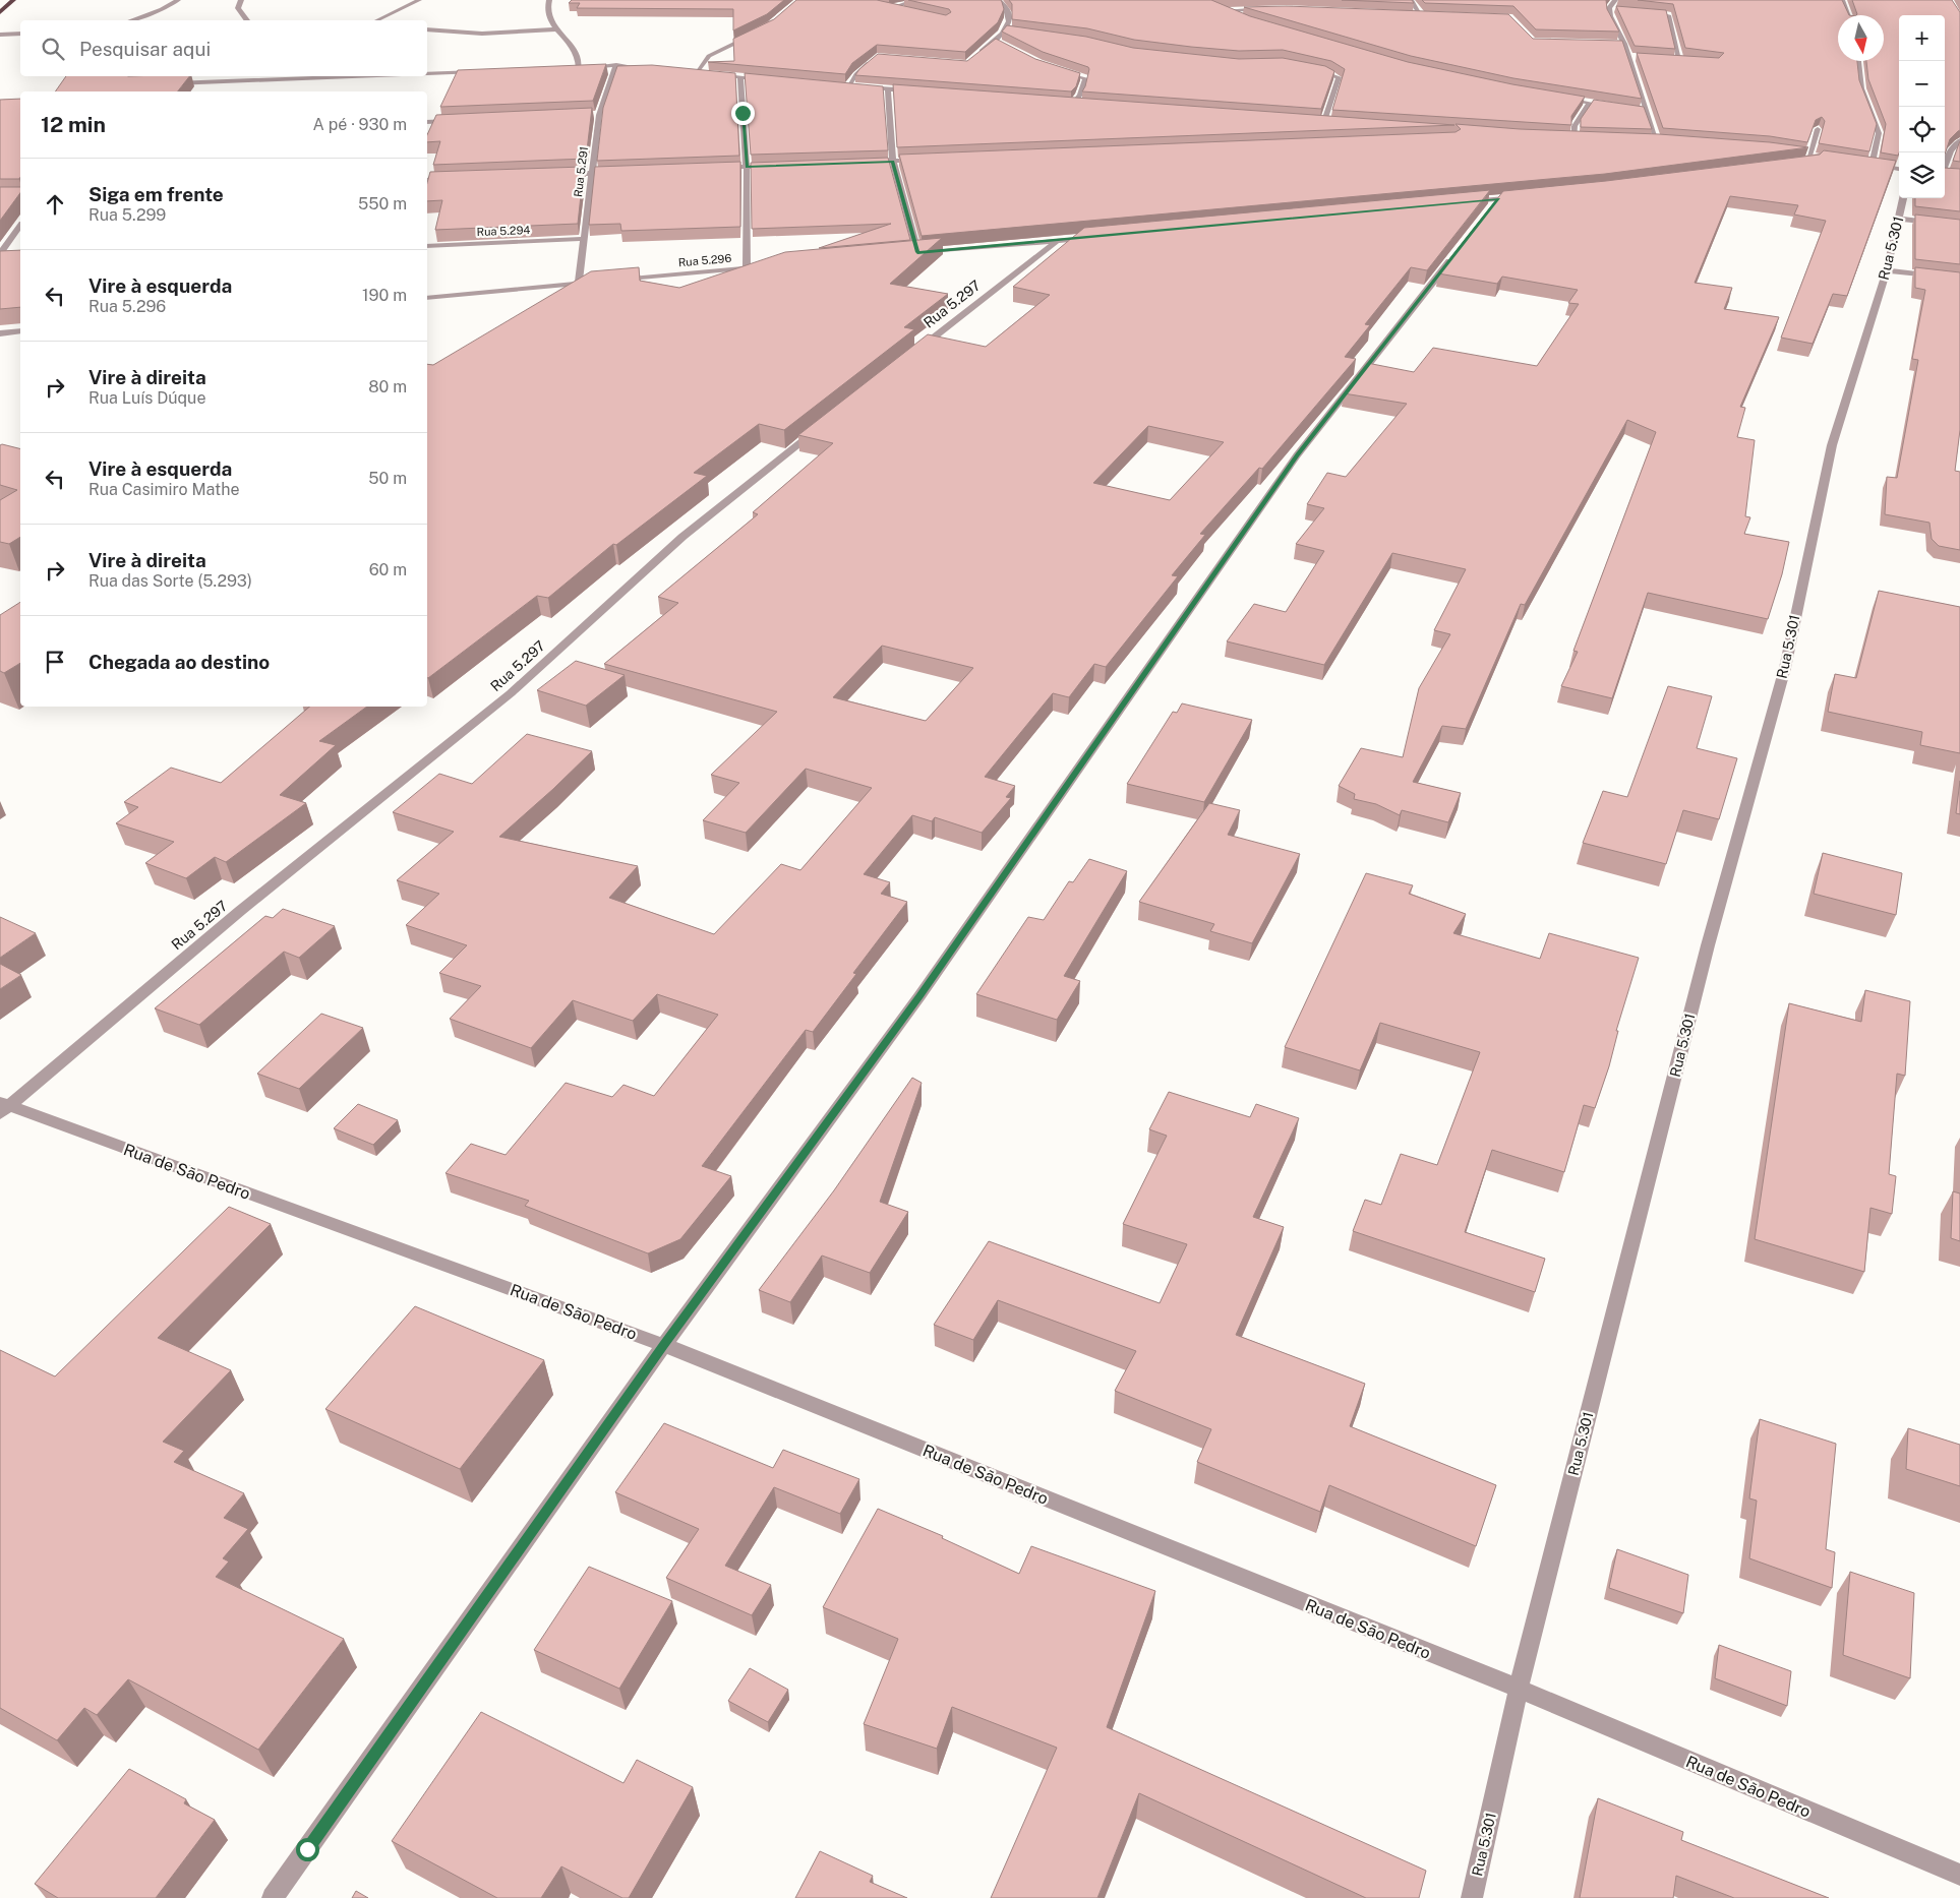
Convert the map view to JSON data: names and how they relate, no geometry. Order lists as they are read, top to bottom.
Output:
{
  "streets": {
    "street": [
      "Rua 5.291",
      "Rua 5.294",
      "Rua 5.301",
      "Rua 5.296",
      "Rua 5.297",
      "Rua de São Pedro"
    ]
  },
  "crossings": [
    ["Rua 5.291", "Rua 5.294"],
    ["Rua 5.301", "Rua de São Pedro"],
    ["Rua 5.297", "Rua de São Pedro"]
  ],
  "north": "bottom",
  "page": {
    "map_buttons": ["+", "−"],
    "search": "Pesquisar aqui",
    "heading": ["12 min", "A pé · 930 m"],
    "list": [
      ["Siga em frente", "Rua 5.299", "550 m"],
      ["Vire à esquerda", "Rua 5.296", "190 m"],
      ["Vire à direita", "Rua Luís Dúque", "80 m"],
      ["Vire à esquerda", "Rua Casimiro Mathe", "50 m"],
      ["Vire à direita", "Rua das Sorte (5.293)", "60 m"],
      "Chegada ao destino"
    ]
  }
}
